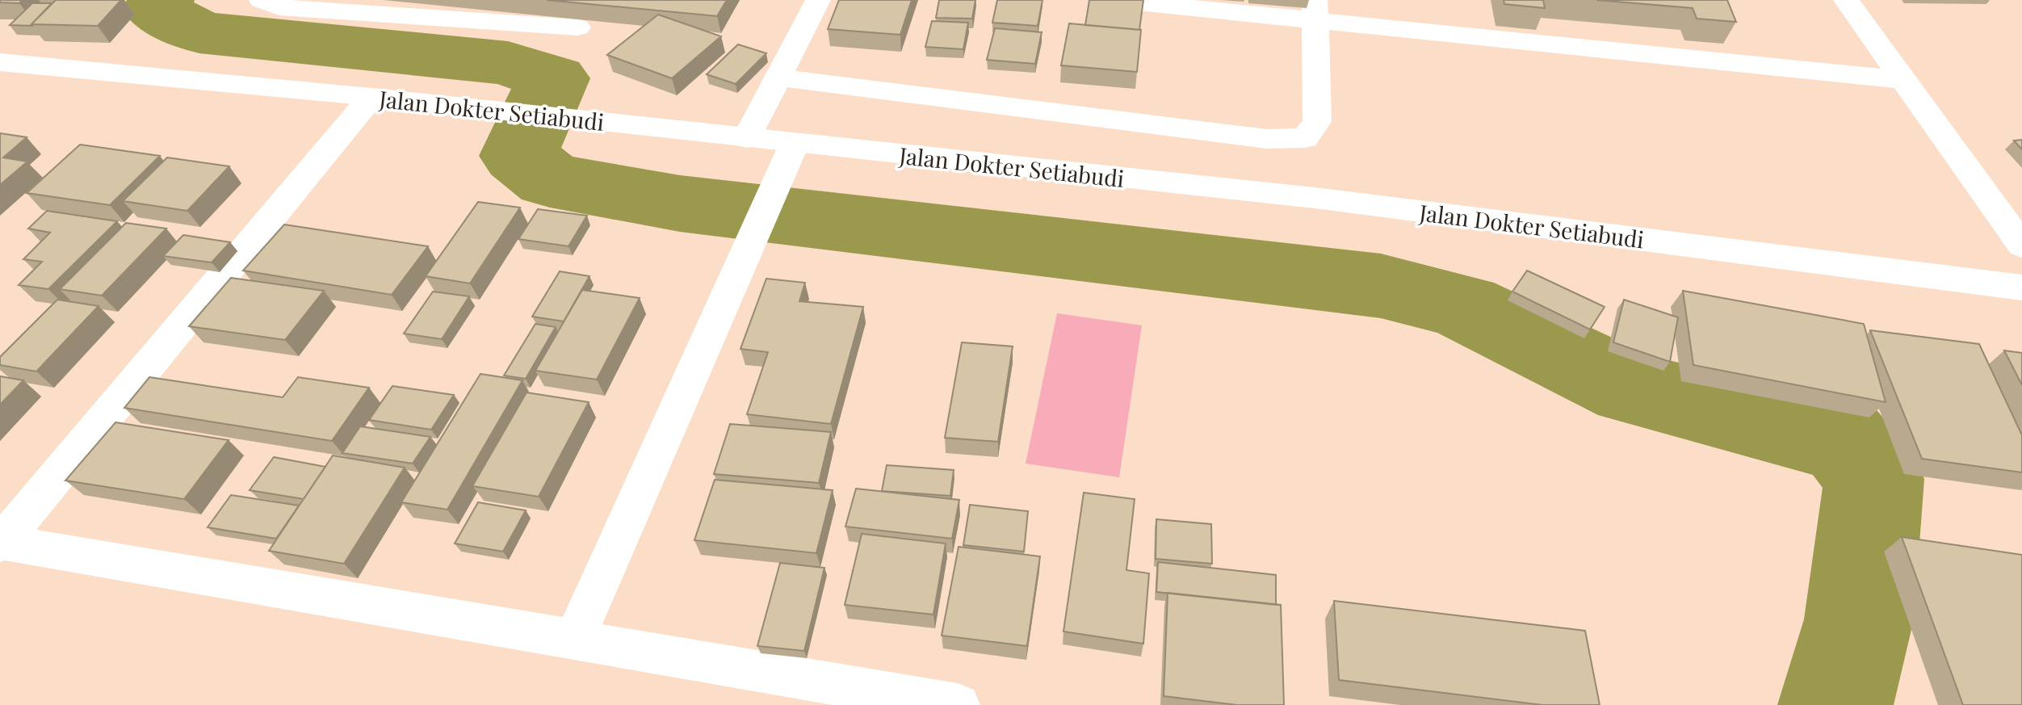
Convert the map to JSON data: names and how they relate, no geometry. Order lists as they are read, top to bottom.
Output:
{
  "streets": {
    "street": ["Jalan Dokter Setiabudi"]
  }
}
